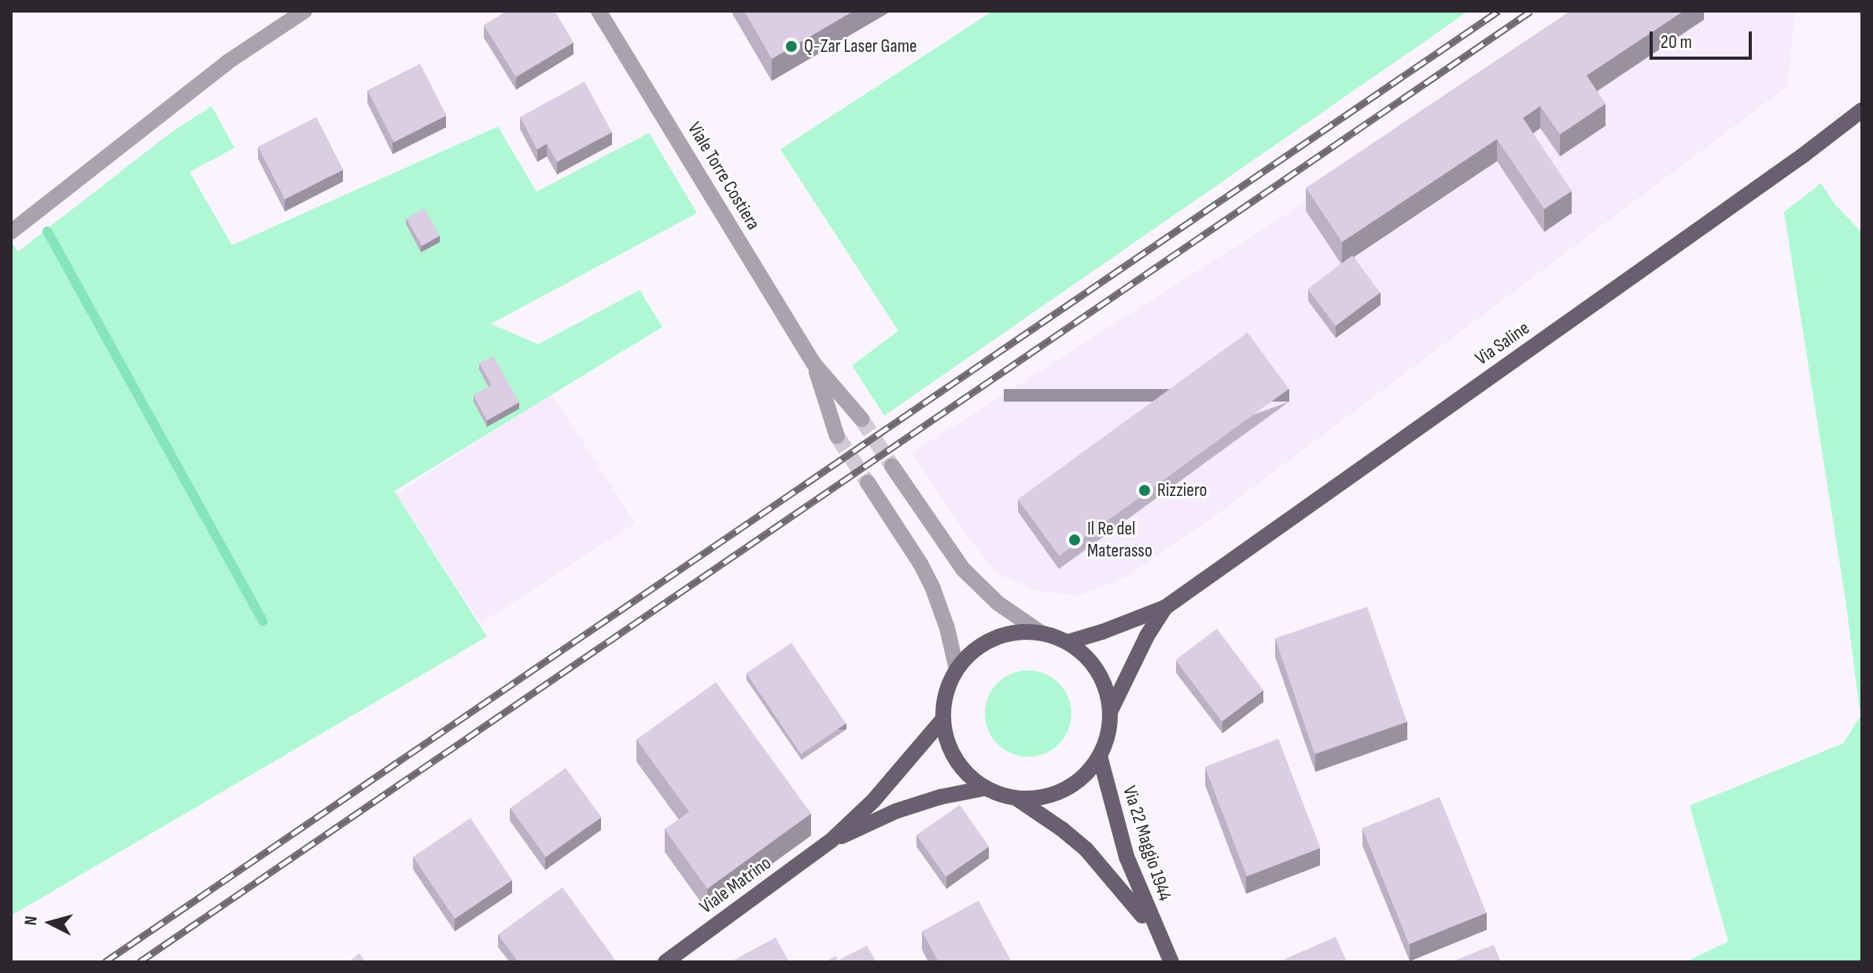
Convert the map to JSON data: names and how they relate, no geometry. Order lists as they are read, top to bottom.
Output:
{
  "streets": {
    "main road": ["Via Saline", "Via 22 Maggio 1944", "Viale Matrino"],
    "street": ["Viale Torre Costiera"]
  },
  "crossings": [
    ["Via Saline", "Via 22 Maggio 1944"],
    ["Via Saline", "Viale Matrino"],
    ["Via 22 Maggio 1944", "Viale Matrino"]
  ],
  "places": ["Q-Zar Laser Game", "Rizziero", "Il Re del Materasso"],
  "scale_bar": "20 m",
  "north": "left"
}
